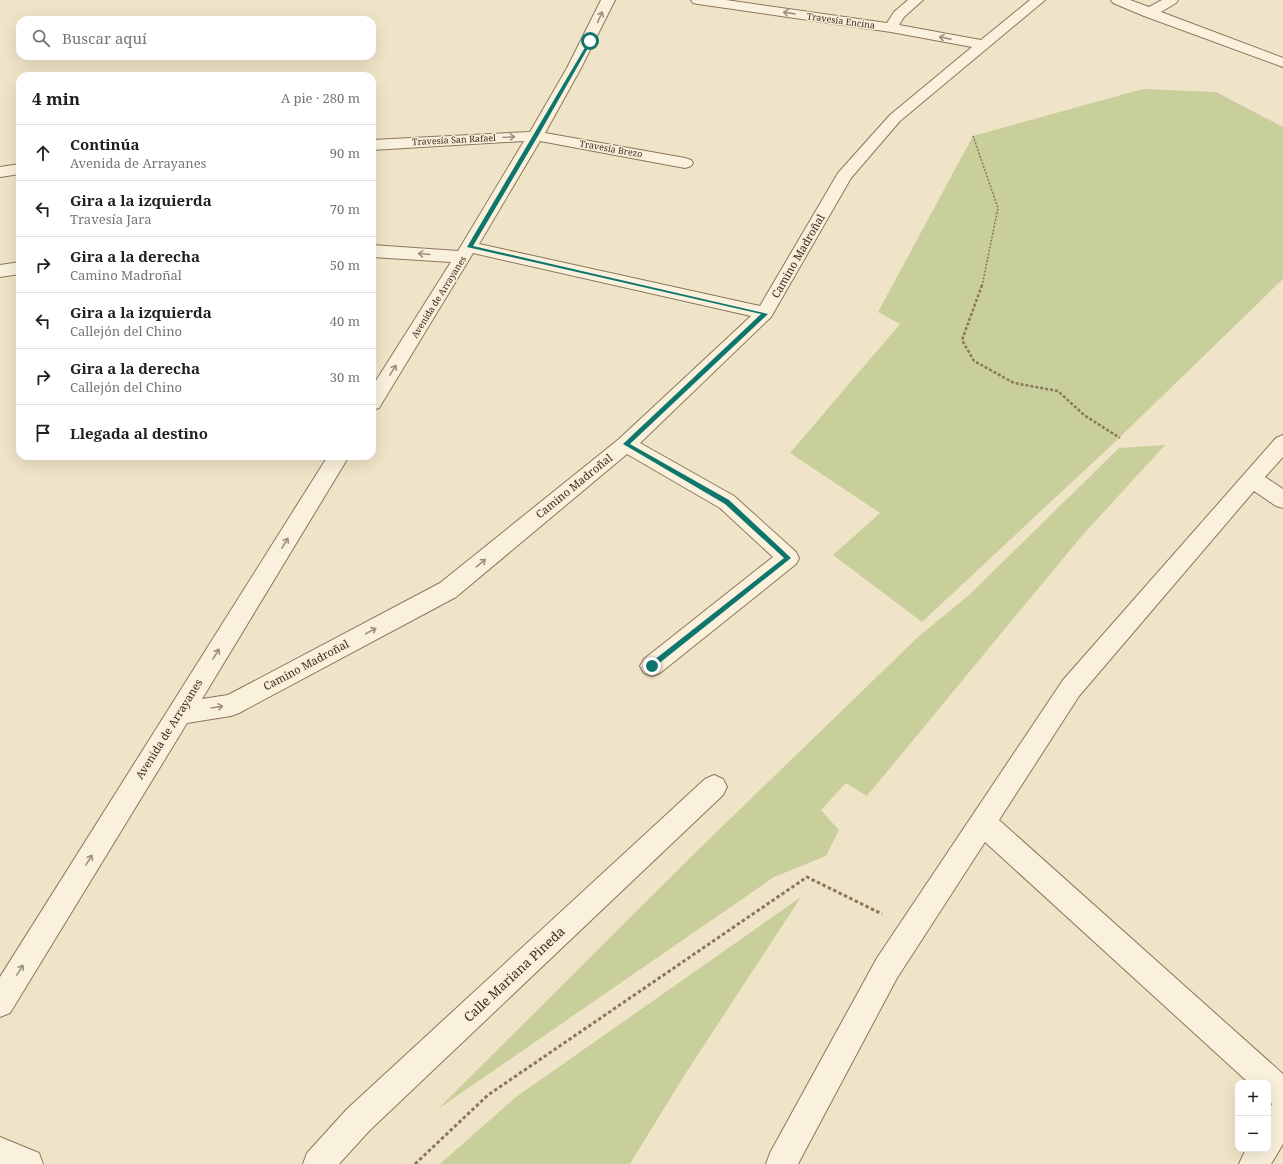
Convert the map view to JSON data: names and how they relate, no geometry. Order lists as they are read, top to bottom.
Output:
{
  "streets": {
    "street": [
      "Travesía Encina",
      "Travesía San Rafael",
      "Travesía Brezo",
      "Camino Madroñal",
      "Avenida de Arrayanes",
      "Calle Mariana Pineda"
    ]
  },
  "crossings": [
    ["Travesía Encina", "Camino Madroñal"],
    ["Travesía San Rafael", "Travesía Brezo"],
    ["Travesía San Rafael", "Avenida de Arrayanes"],
    ["Travesía Brezo", "Avenida de Arrayanes"],
    ["Camino Madroñal", "Avenida de Arrayanes"]
  ],
  "one_way": ["Travesía Encina", "Camino Madroñal", "Avenida de Arrayanes"],
  "page": {
    "search": "Buscar aquí",
    "heading": ["4 min", "A pie · 280 m"],
    "list": [
      ["Continúa", "Avenida de Arrayanes", "90 m"],
      ["Gira a la izquierda", "Travesía Jara", "70 m"],
      ["Gira a la derecha", "Camino Madroñal", "50 m"],
      ["Gira a la izquierda", "Callejón del Chino", "40 m"],
      ["Gira a la derecha", "Callejón del Chino", "30 m"],
      "Llegada al destino"
    ],
    "map_buttons": ["+", "−"]
  }
}
